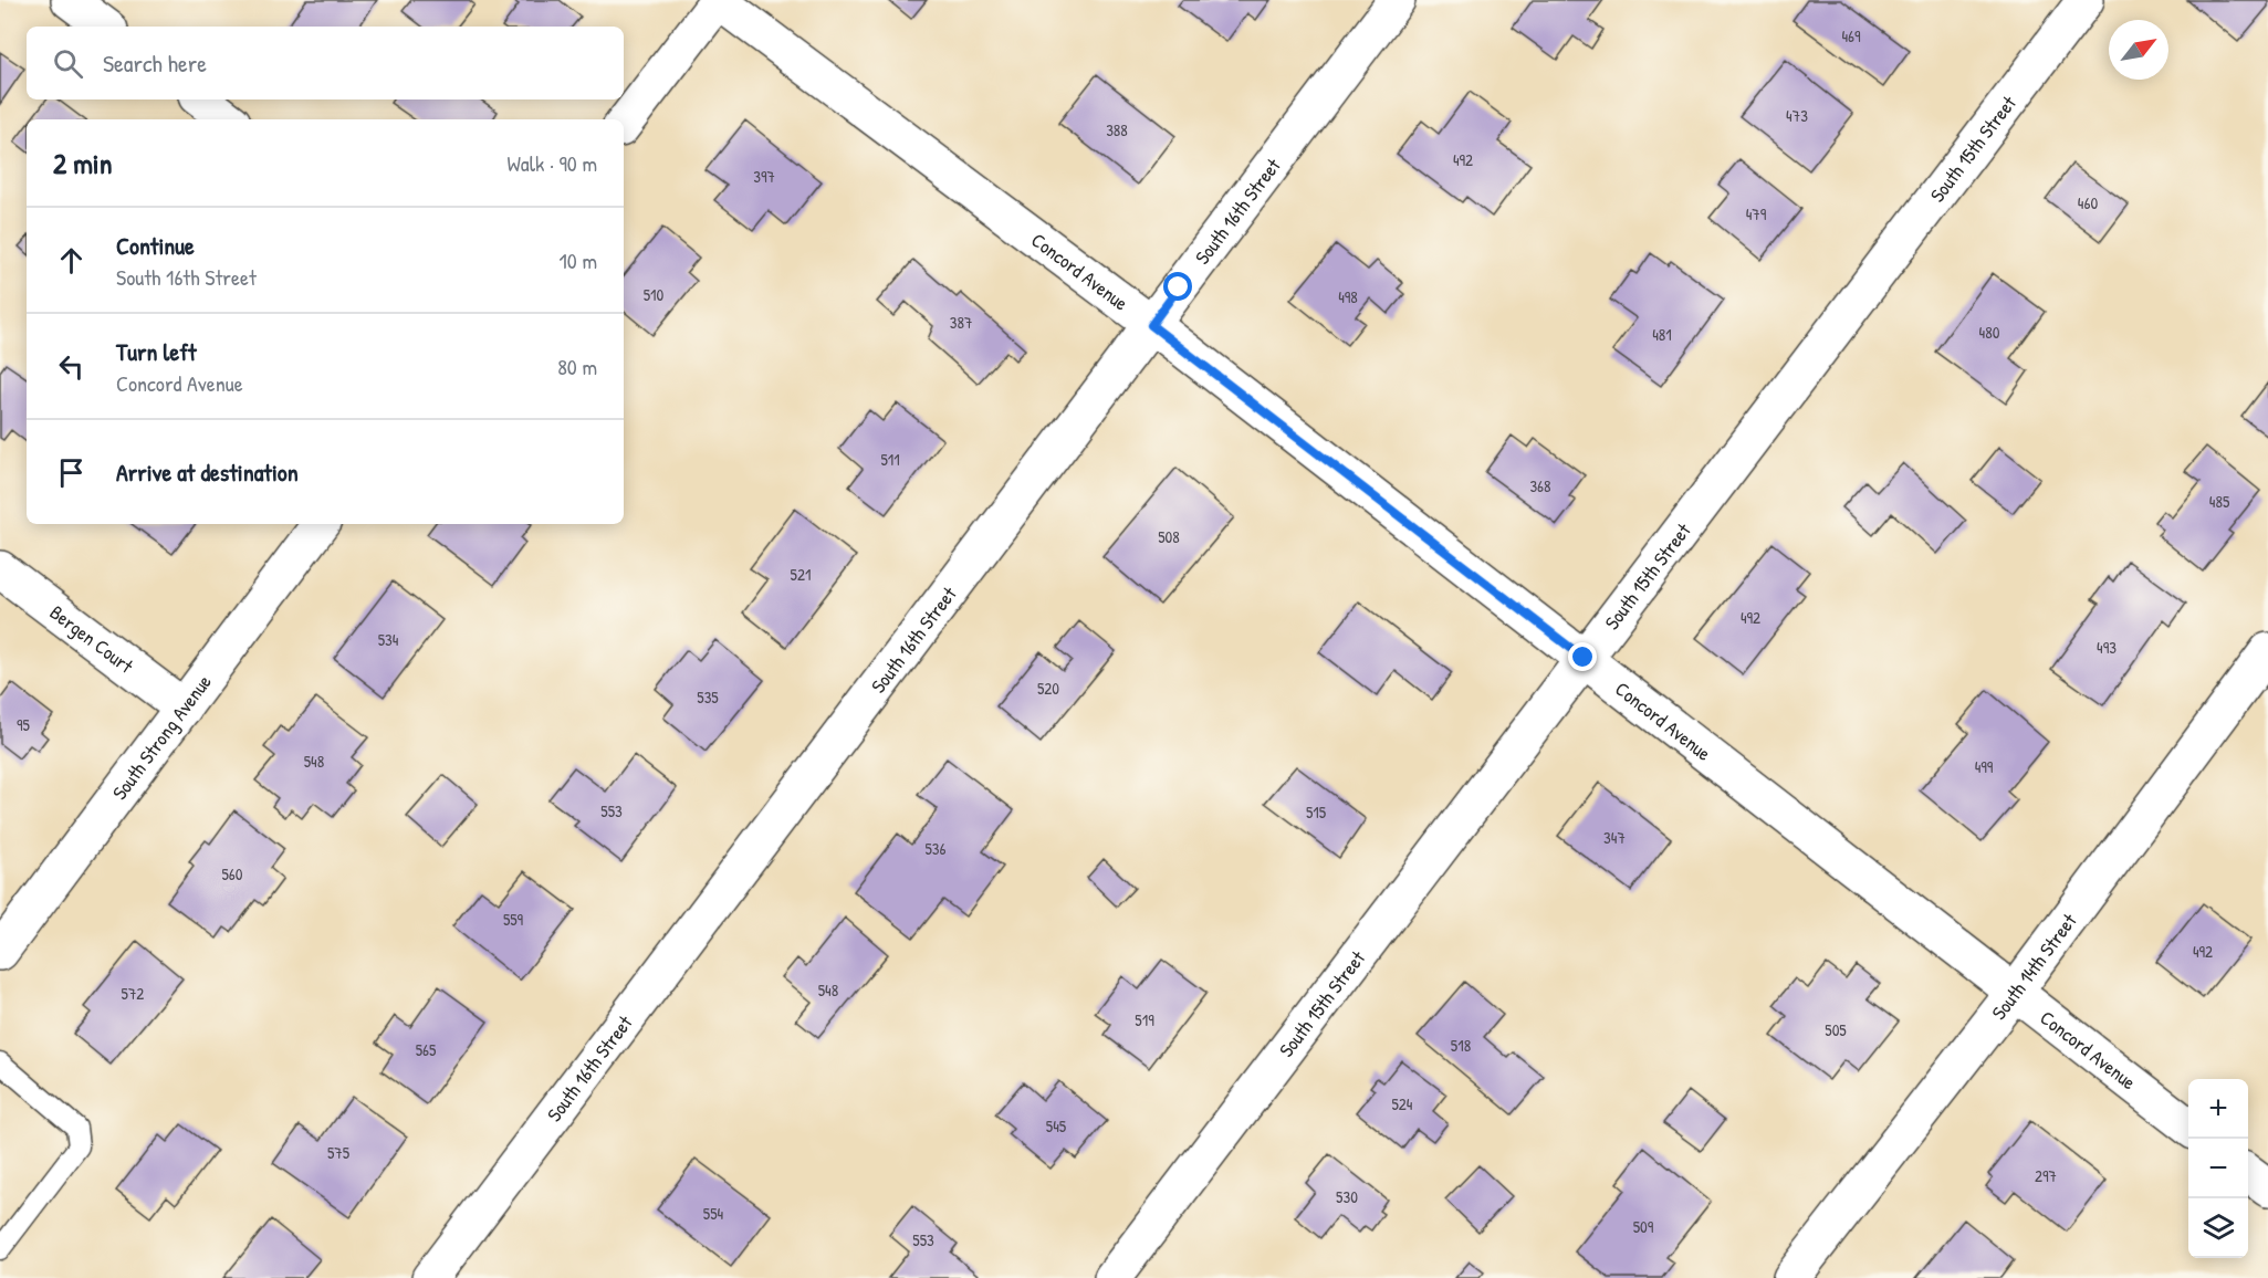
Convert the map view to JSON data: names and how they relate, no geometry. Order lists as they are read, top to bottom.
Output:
{
  "streets": {
    "street": [
      "South 15th Street",
      "South 16th Street",
      "Concord Avenue",
      "Bergen Court",
      "South Strong Avenue",
      "South 14th Street"
    ]
  },
  "crossings": [
    ["South 15th Street", "Concord Avenue"],
    ["South 16th Street", "Concord Avenue"],
    ["Concord Avenue", "South 14th Street"],
    ["Bergen Court", "South Strong Avenue"]
  ],
  "house_numbers": [
    "469",
    "473",
    "388",
    "492",
    "397",
    "460",
    "479",
    "510",
    "498",
    "387",
    "480",
    "481",
    "511",
    "368",
    "485",
    "508",
    "521",
    "492",
    "534",
    "493",
    "520",
    "535",
    "95",
    "548",
    "499",
    "553",
    "515",
    "347",
    "536",
    "560",
    "559",
    "492",
    "548",
    "572",
    "519",
    "505",
    "518",
    "565",
    "524",
    "545",
    "575",
    "297",
    "530",
    "554",
    "509",
    "553"
  ],
  "north": "top right",
  "page": {
    "search": "Search here",
    "heading": ["2 min", "Walk · 90 m"],
    "list": [
      ["Continue", "South 16th Street", "10 m"],
      ["Turn left", "Concord Avenue", "80 m"],
      "Arrive at destination"
    ],
    "map_buttons": ["+", "−"]
  }
}
